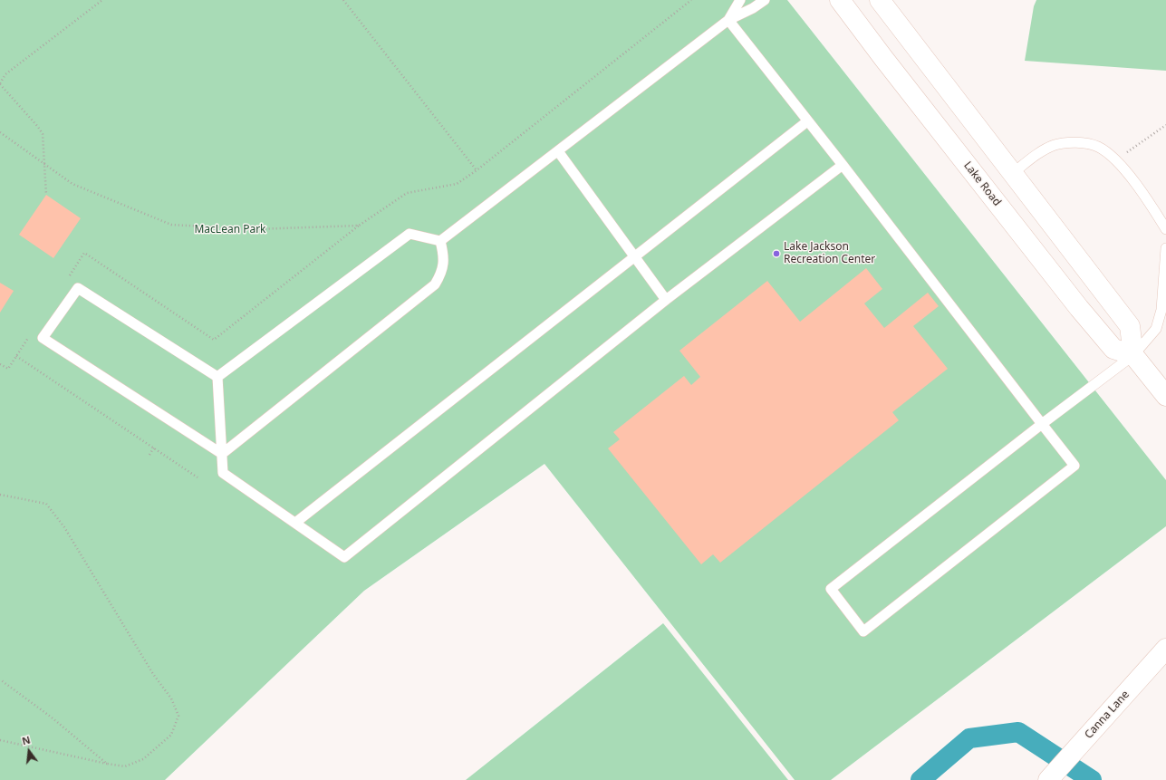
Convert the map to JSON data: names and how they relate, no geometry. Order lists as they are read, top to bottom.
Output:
{
  "streets": {
    "street": ["Lake Road", "Canna Lane"]
  },
  "parks": ["MacLean Park"],
  "places": ["Lake Jackson Recreation Center"],
  "north": "top"
}
